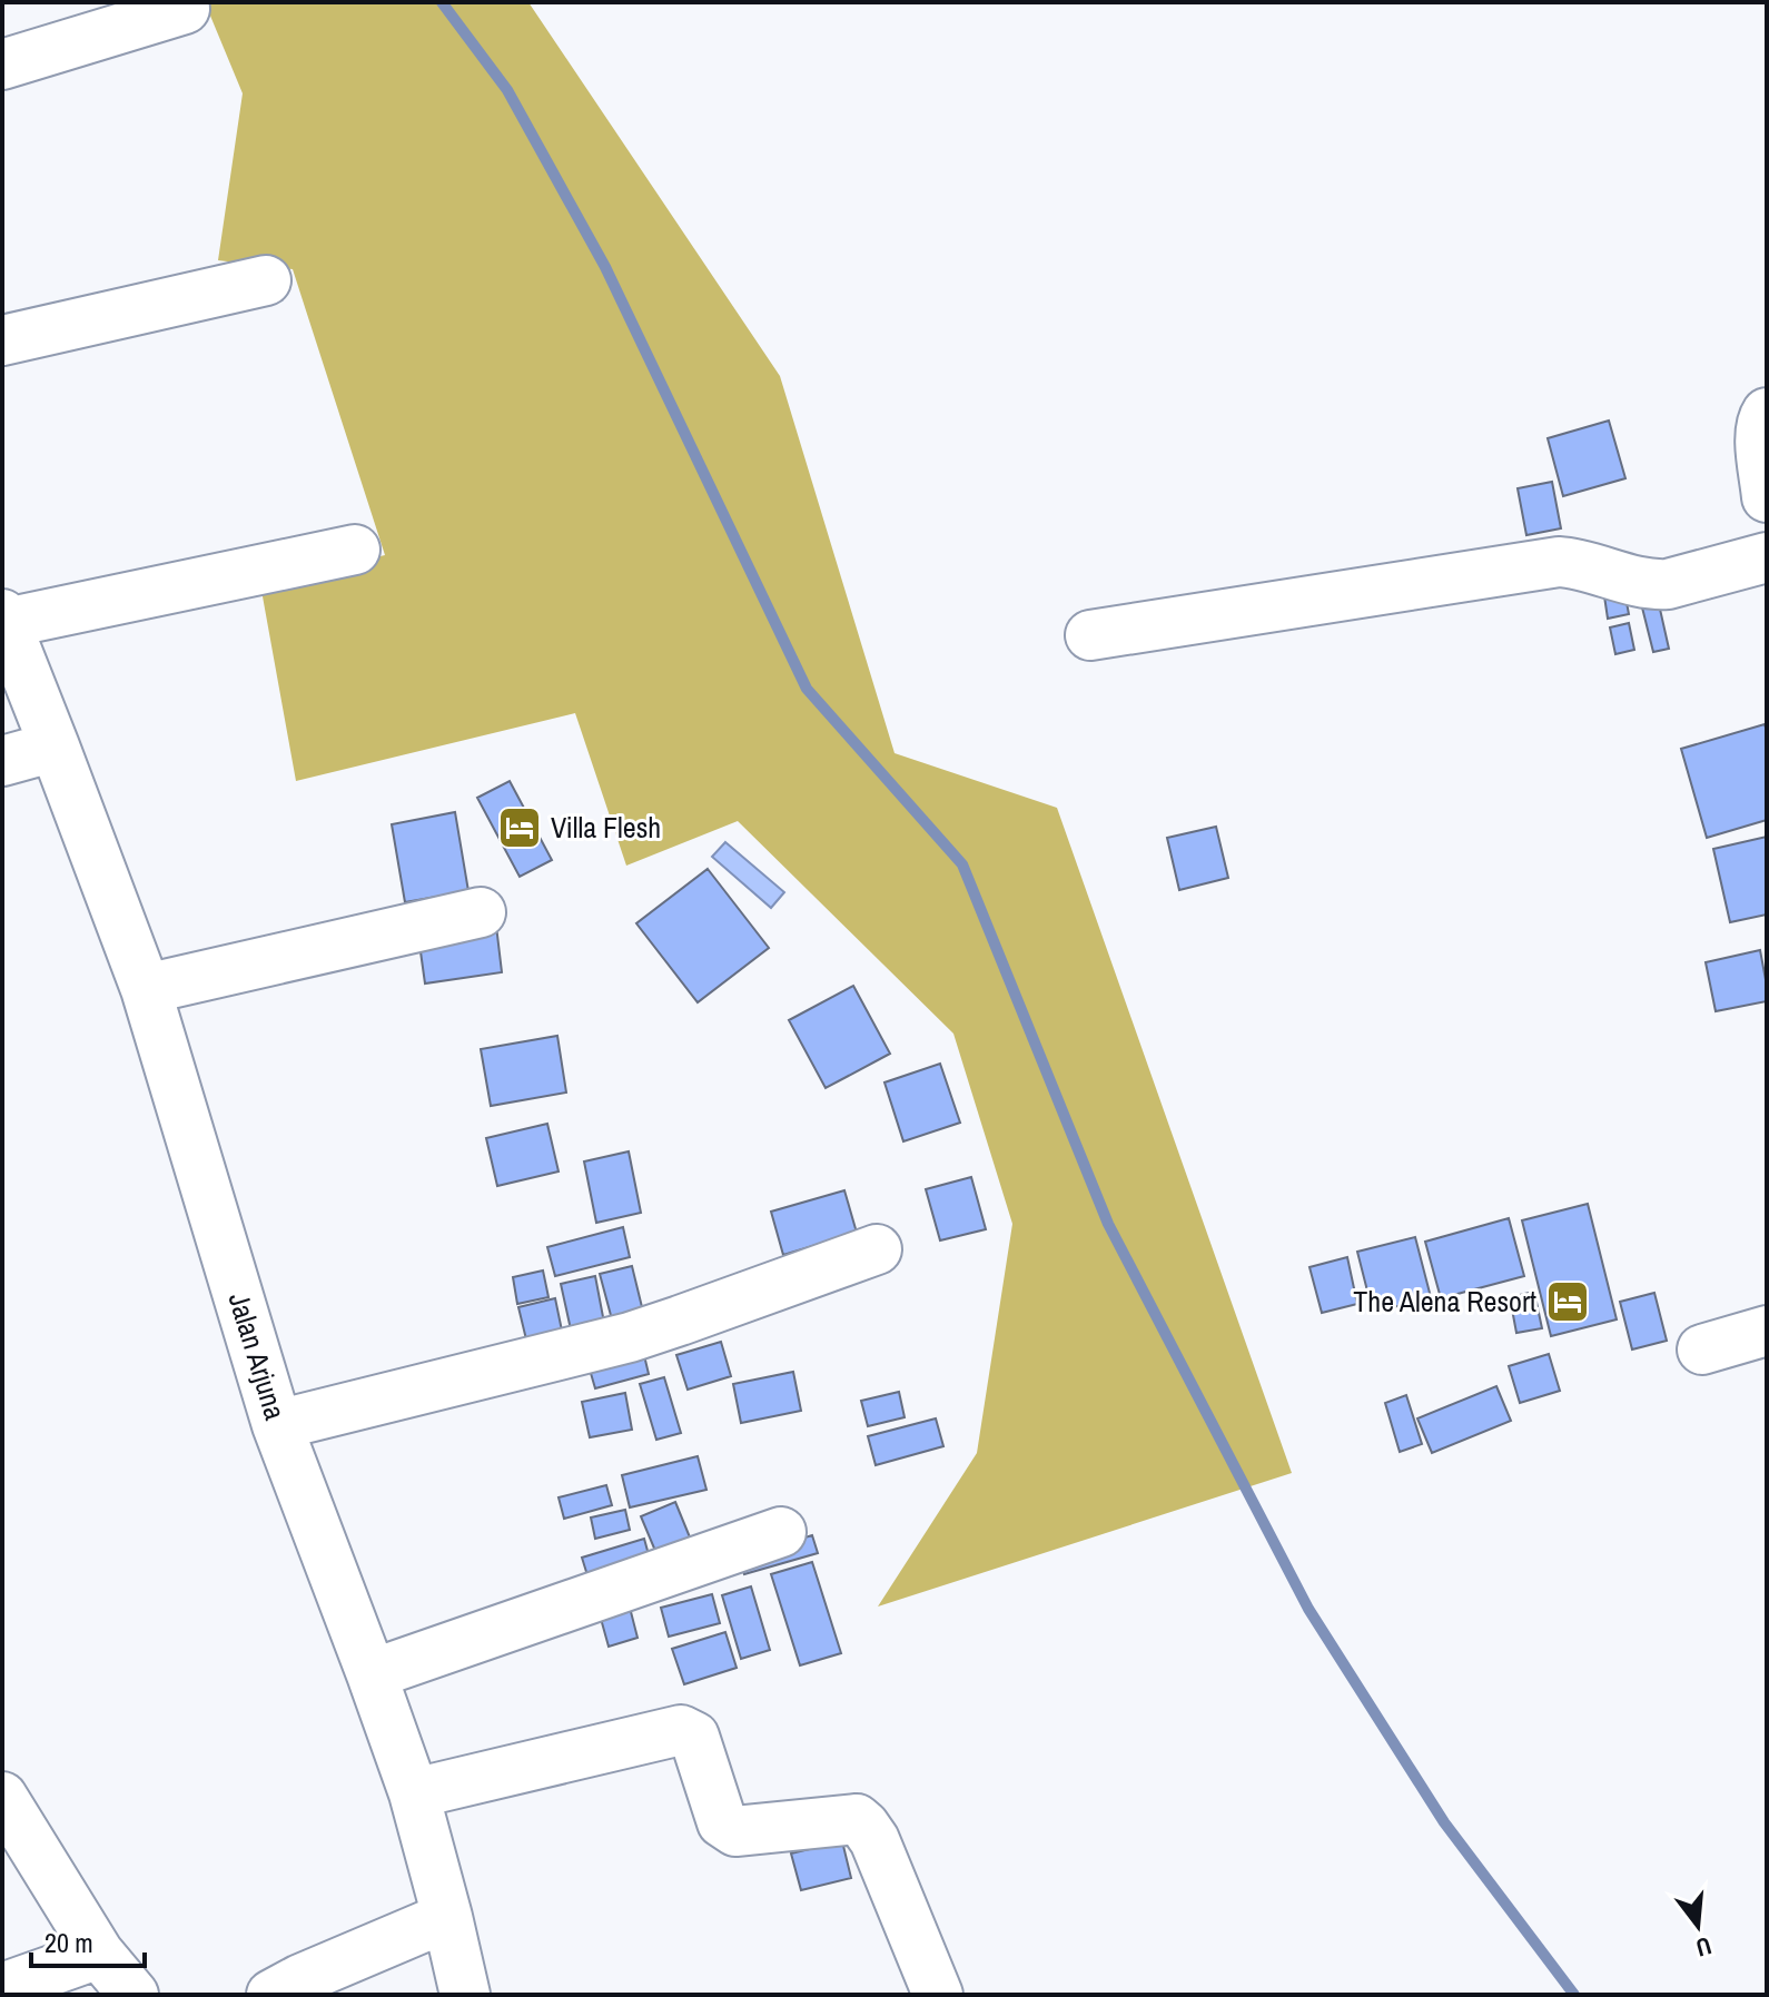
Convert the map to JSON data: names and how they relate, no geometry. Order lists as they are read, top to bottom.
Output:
{
  "streets": {
    "street": ["Jalan Arjuna"]
  },
  "places": {
    "hotel": ["Villa Flesh", "The Alena Resort"]
  },
  "scale_bar": "20 m",
  "north": "bottom"
}
